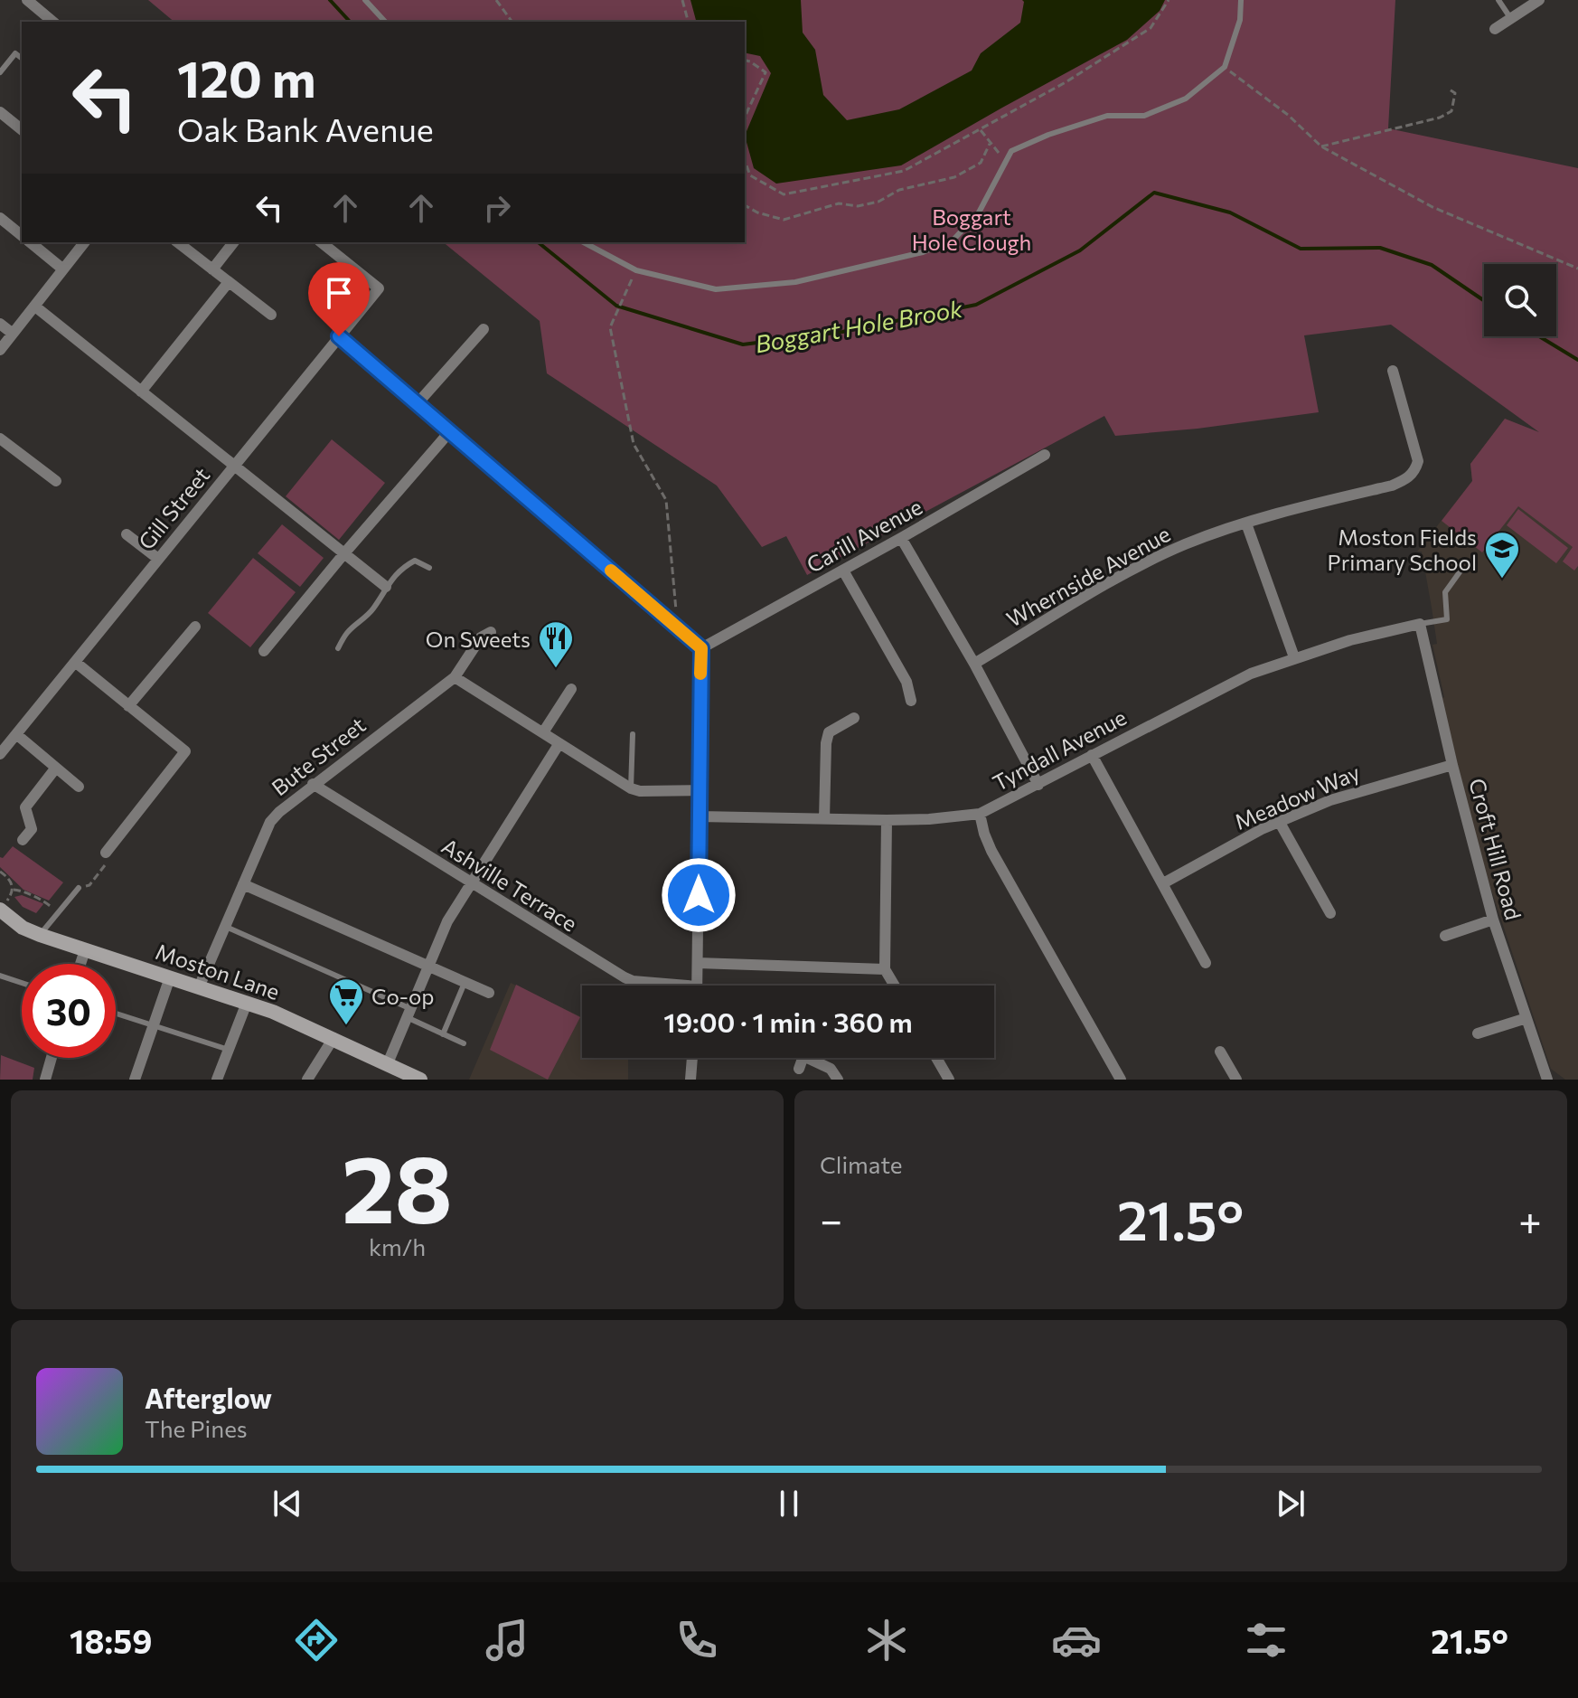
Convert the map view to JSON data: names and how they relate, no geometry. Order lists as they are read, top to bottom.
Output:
{
  "streets": {
    "street": [
      "Gill Street",
      "Carill Avenue",
      "Whernside Avenue",
      "Tyndall Avenue",
      "Bute Street",
      "Meadow Way",
      "Croft Hill Road",
      "Ashville Terrace",
      "Moston Lane"
    ]
  },
  "crossings": [
    ["Tyndall Avenue", "Croft Hill Road"],
    ["Bute Street", "Ashville Terrace"],
    ["Bute Street", "Moston Lane"],
    ["Meadow Way", "Croft Hill Road"]
  ],
  "water": ["Boggart Hole Brook"],
  "parks": ["Boggart Hole Clough"],
  "places": {
    "school or university": ["Moston Fields Primary School"],
    "restaurant": ["On Sweets"],
    "supermarket": ["Co-op"]
  },
  "page": {
    "turn": ["120 m", "Oak Bank Avenue"],
    "limit": "30",
    "trip": "19:00 · 1 min · 360 m",
    "tile": [
      ["28", "km/h"],
      "Climate"
    ],
    "heat": ["−", "21.5°", "+"],
    "song": ["Afterglow", "The Pines"],
    "tabs": ["18:59", "21.5°"]
  }
}
